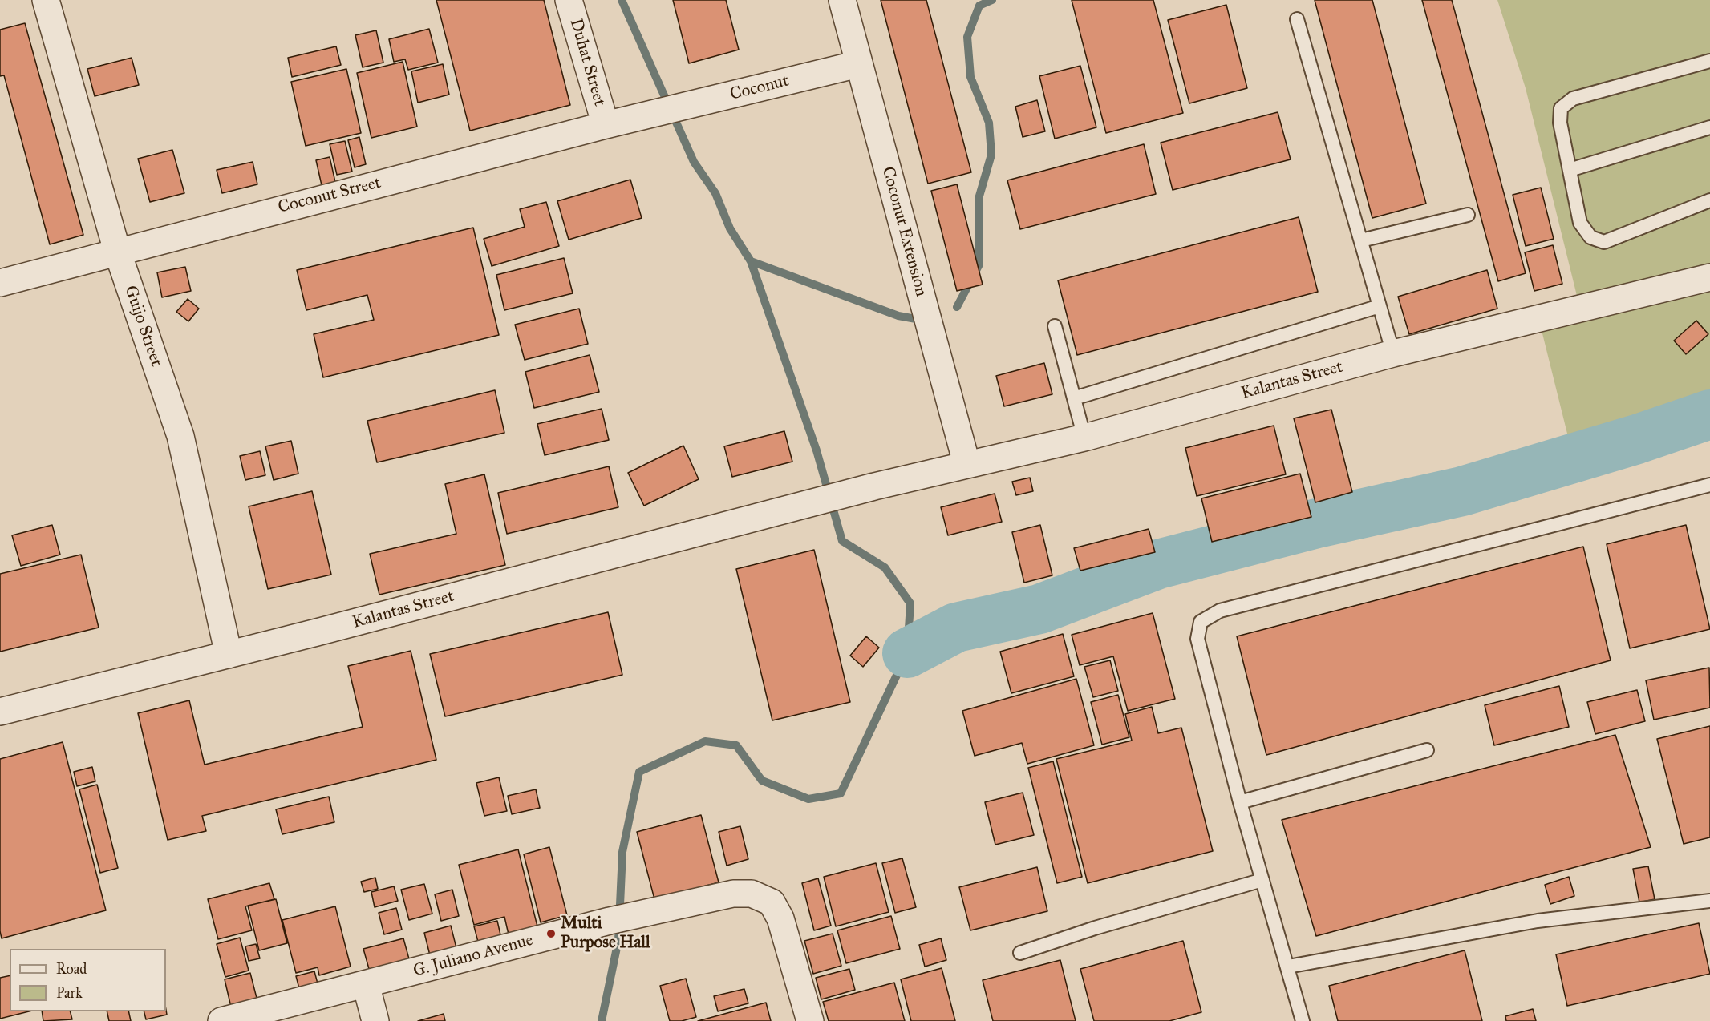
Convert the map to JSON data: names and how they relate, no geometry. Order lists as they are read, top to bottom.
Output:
{
  "streets": {
    "street": [
      "Duhat Street",
      "Coconut",
      "Coconut Street",
      "Coconut Extension",
      "Guijo Street",
      "Kalantas Street",
      "G. Juliano Avenue"
    ]
  },
  "crossings": [
    ["Duhat Street", "Coconut Street"],
    ["Coconut", "Coconut Street"],
    ["Coconut", "Coconut Extension"],
    ["Coconut Street", "Guijo Street"],
    ["Coconut Extension", "Kalantas Street"],
    ["Guijo Street", "Kalantas Street"]
  ],
  "places": ["Multi Purpose Hall"],
  "legend": ["Road", "Park"]
}
